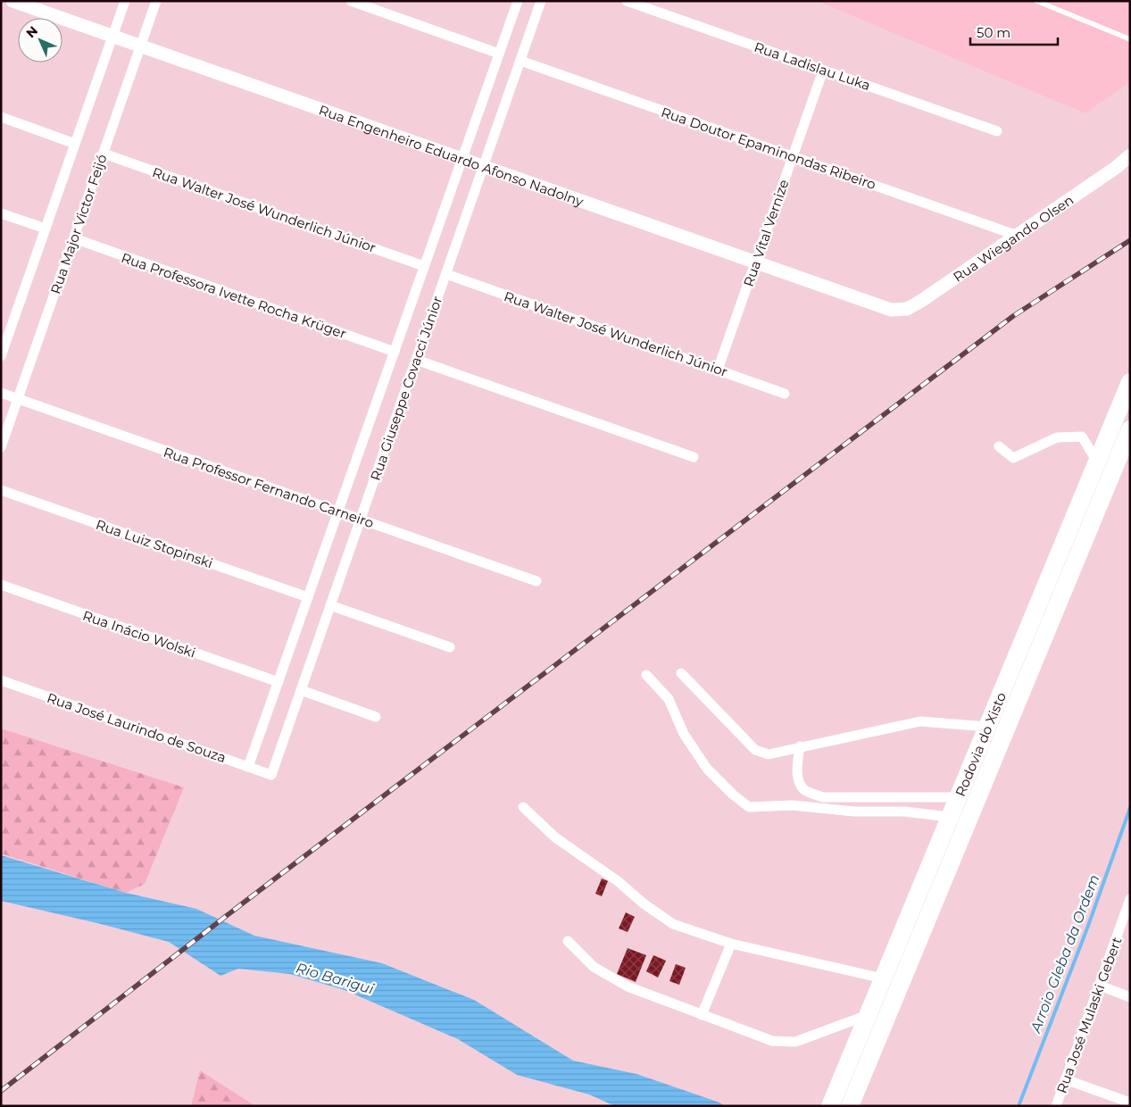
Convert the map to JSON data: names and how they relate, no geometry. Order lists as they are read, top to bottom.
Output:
{
  "streets": {
    "highway": ["Rodovia do Xisto"],
    "street": [
      "Rua Ladislau Luka",
      "Rua Doutor Epaminondas Ribeiro",
      "Rua Engenheiro Eduardo Afonso Nadolny",
      "Rua Walter José Wunderlich Júnior",
      "Rua Major Victor Feijó",
      "Rua Vital Vernize",
      "Rua Wiegando Olsen",
      "Rua Professora Ivette Rocha Krüger",
      "Rua Giuseppe Covacci Júnior",
      "Rua Professor Fernando Carneiro",
      "Rua Luiz Stopinski",
      "Rua Inácio Wolski",
      "Rua José Laurindo de Souza",
      "Rua José Mulaski Gebert"
    ]
  },
  "crossings": [
    ["Rua Ladislau Luka", "Rua Vital Vernize"],
    ["Rua Doutor Epaminondas Ribeiro", "Rua Vital Vernize"],
    ["Rua Doutor Epaminondas Ribeiro", "Rua Wiegando Olsen"],
    ["Rua Doutor Epaminondas Ribeiro", "Rua Giuseppe Covacci Júnior"],
    ["Rua Engenheiro Eduardo Afonso Nadolny", "Rua Major Victor Feijó"],
    ["Rua Engenheiro Eduardo Afonso Nadolny", "Rua Vital Vernize"],
    ["Rua Engenheiro Eduardo Afonso Nadolny", "Rua Wiegando Olsen"],
    ["Rua Engenheiro Eduardo Afonso Nadolny", "Rua Giuseppe Covacci Júnior"],
    ["Rua Walter José Wunderlich Júnior", "Rua Major Victor Feijó"],
    ["Rua Walter José Wunderlich Júnior", "Rua Vital Vernize"],
    ["Rua Walter José Wunderlich Júnior", "Rua Giuseppe Covacci Júnior"],
    ["Rua Major Victor Feijó", "Rua Professora Ivette Rocha Krüger"],
    ["Rua Major Victor Feijó", "Rua Professor Fernando Carneiro"],
    ["Rua Professora Ivette Rocha Krüger", "Rua Giuseppe Covacci Júnior"],
    ["Rua Giuseppe Covacci Júnior", "Rua Professor Fernando Carneiro"],
    ["Rua Giuseppe Covacci Júnior", "Rua Luiz Stopinski"],
    ["Rua Giuseppe Covacci Júnior", "Rua Inácio Wolski"],
    ["Rua Giuseppe Covacci Júnior", "Rua José Laurindo de Souza"]
  ],
  "water": ["Arroio Gleba da Ordem", "Rio Barigui"],
  "scale_bar": "50 m",
  "north": "top left"
}
